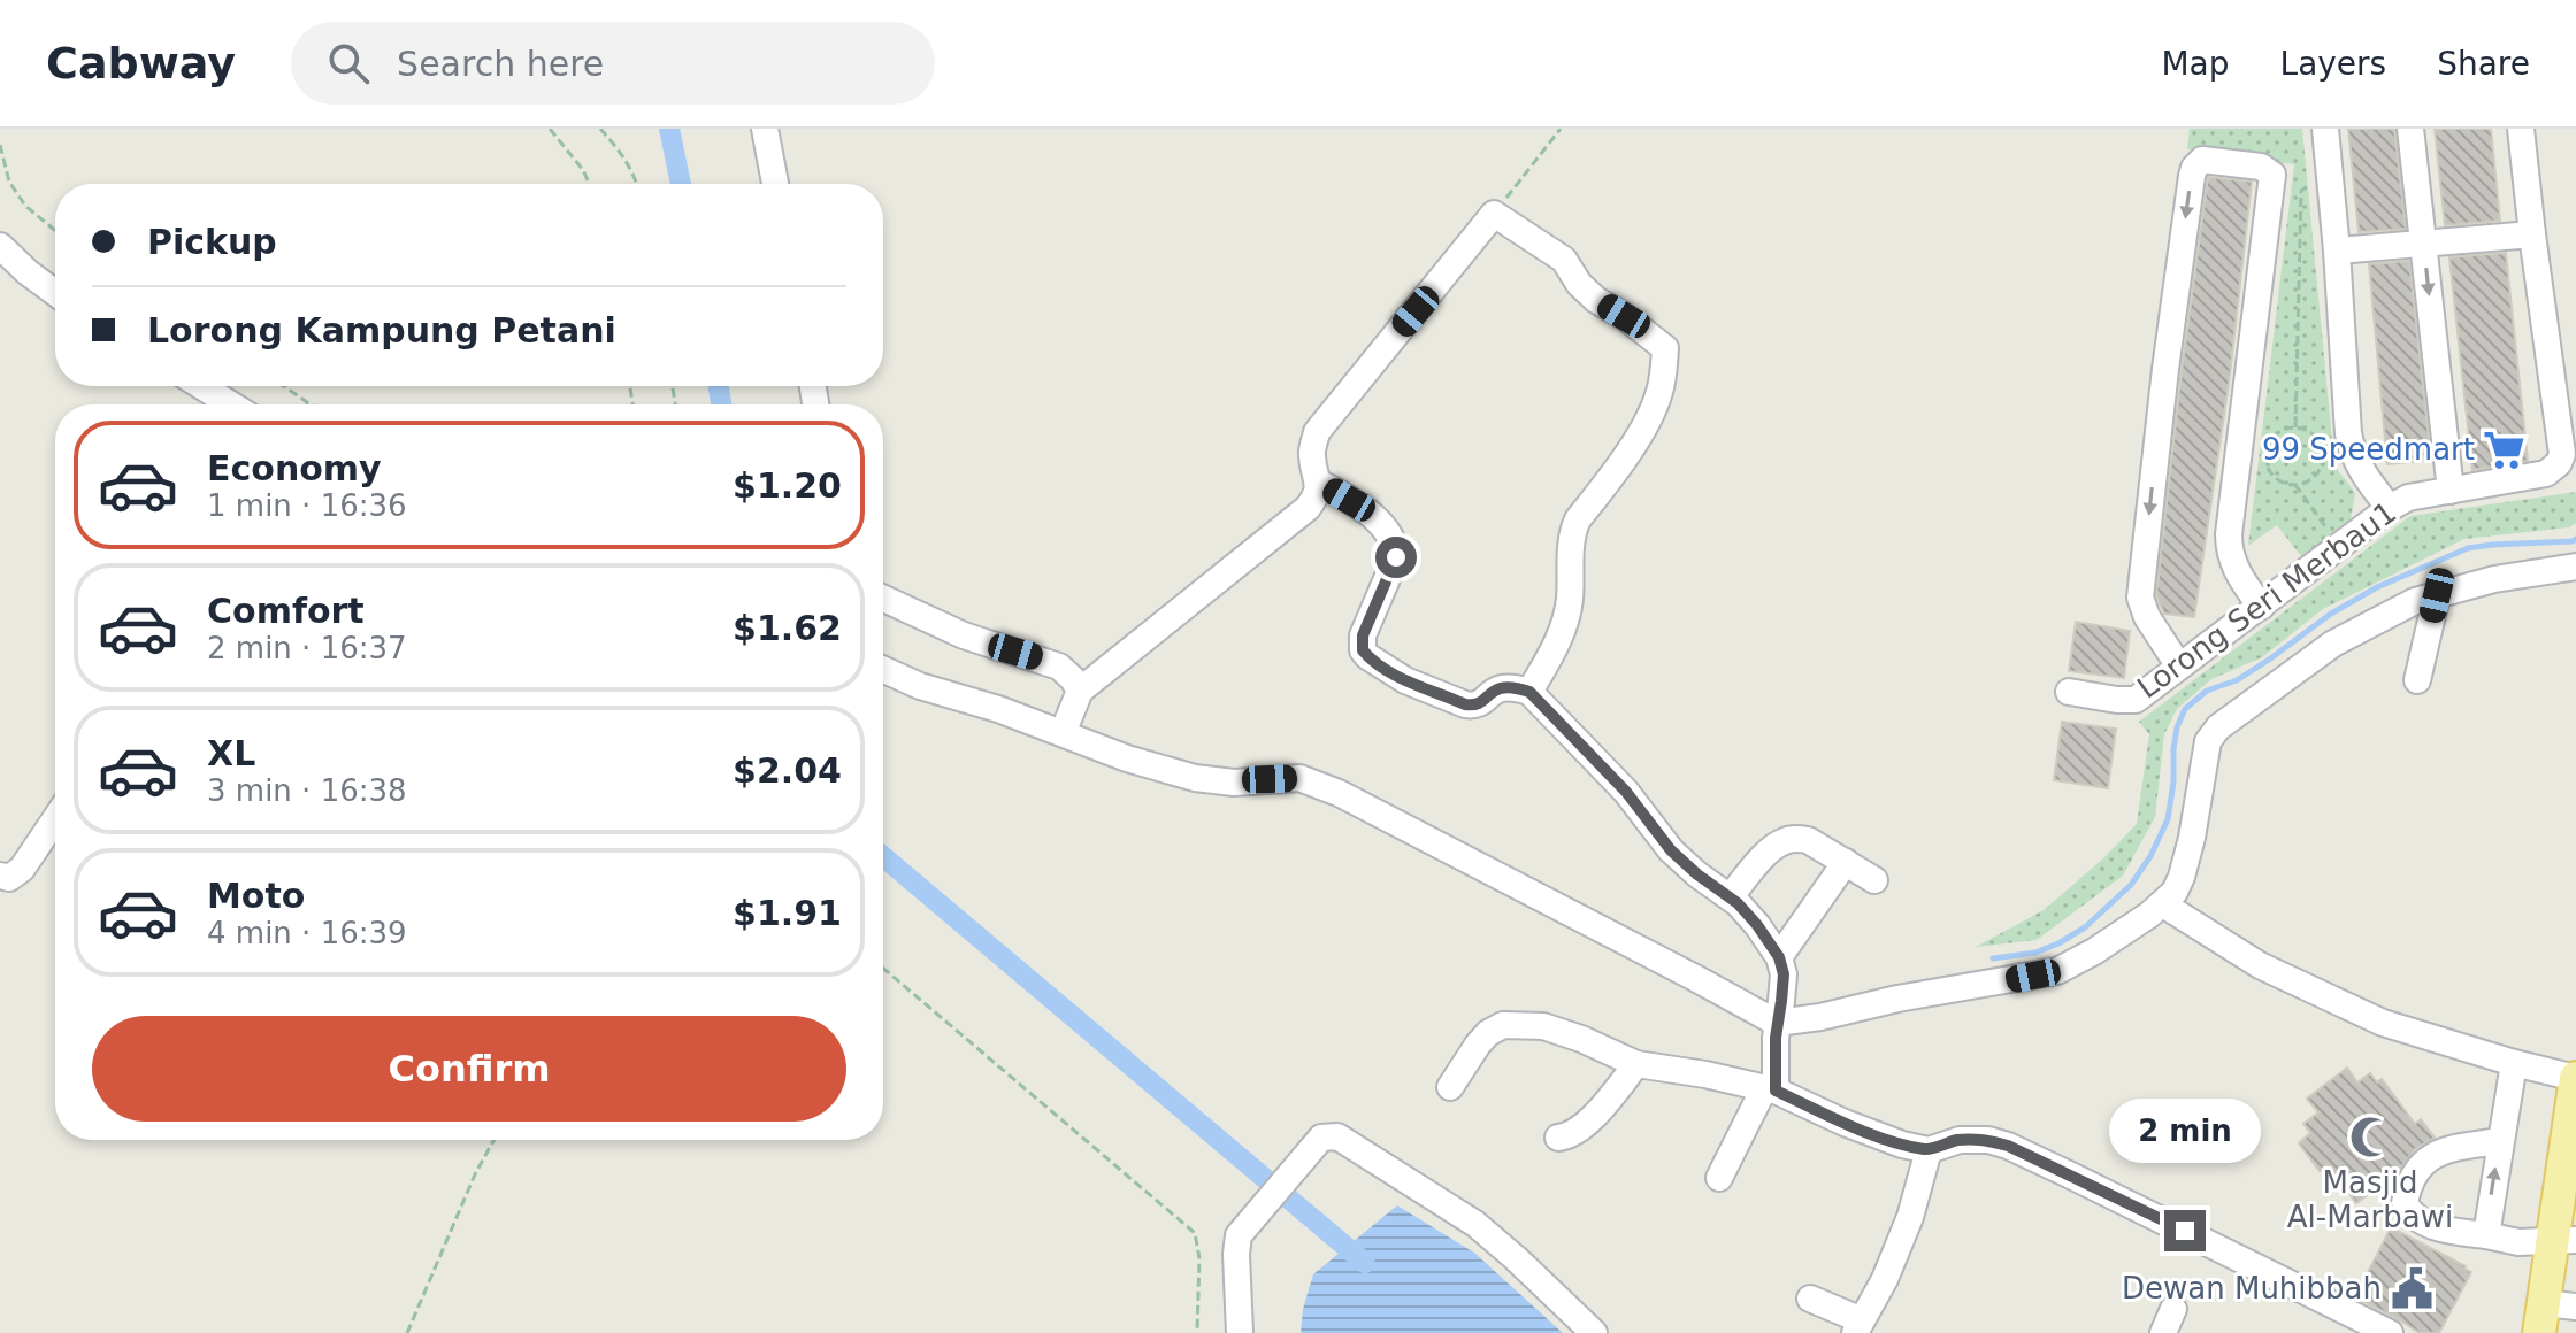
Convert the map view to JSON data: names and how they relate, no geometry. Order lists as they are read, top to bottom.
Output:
{
  "streets": {
    "street": ["Lorong Seri Merbau1"]
  },
  "places": {
    "supermarket": ["99 Speedmart"],
    "mosque": ["Masjid Al-Marbawi"],
    "public building": ["Dewan Muhibbah"]
  },
  "page": {
    "header": "Cabway",
    "search": "Search here",
    "nav": ["Map", "Layers", "Share"],
    "banner": ["Pickup", "Lorong Kampung Petani"],
    "list": [
      {
        "name": "Economy",
        "note": "1 min · 16:36",
        "value": "$1.20"
      },
      {
        "name": "Comfort",
        "note": "2 min · 16:37",
        "value": "$1.62"
      },
      {
        "name": "XL",
        "note": "3 min · 16:38",
        "value": "$2.04"
      },
      {
        "name": "Moto",
        "note": "4 min · 16:39",
        "value": "$1.91"
      }
    ],
    "buttons": "Confirm",
    "bubble": "2 min"
  }
}
